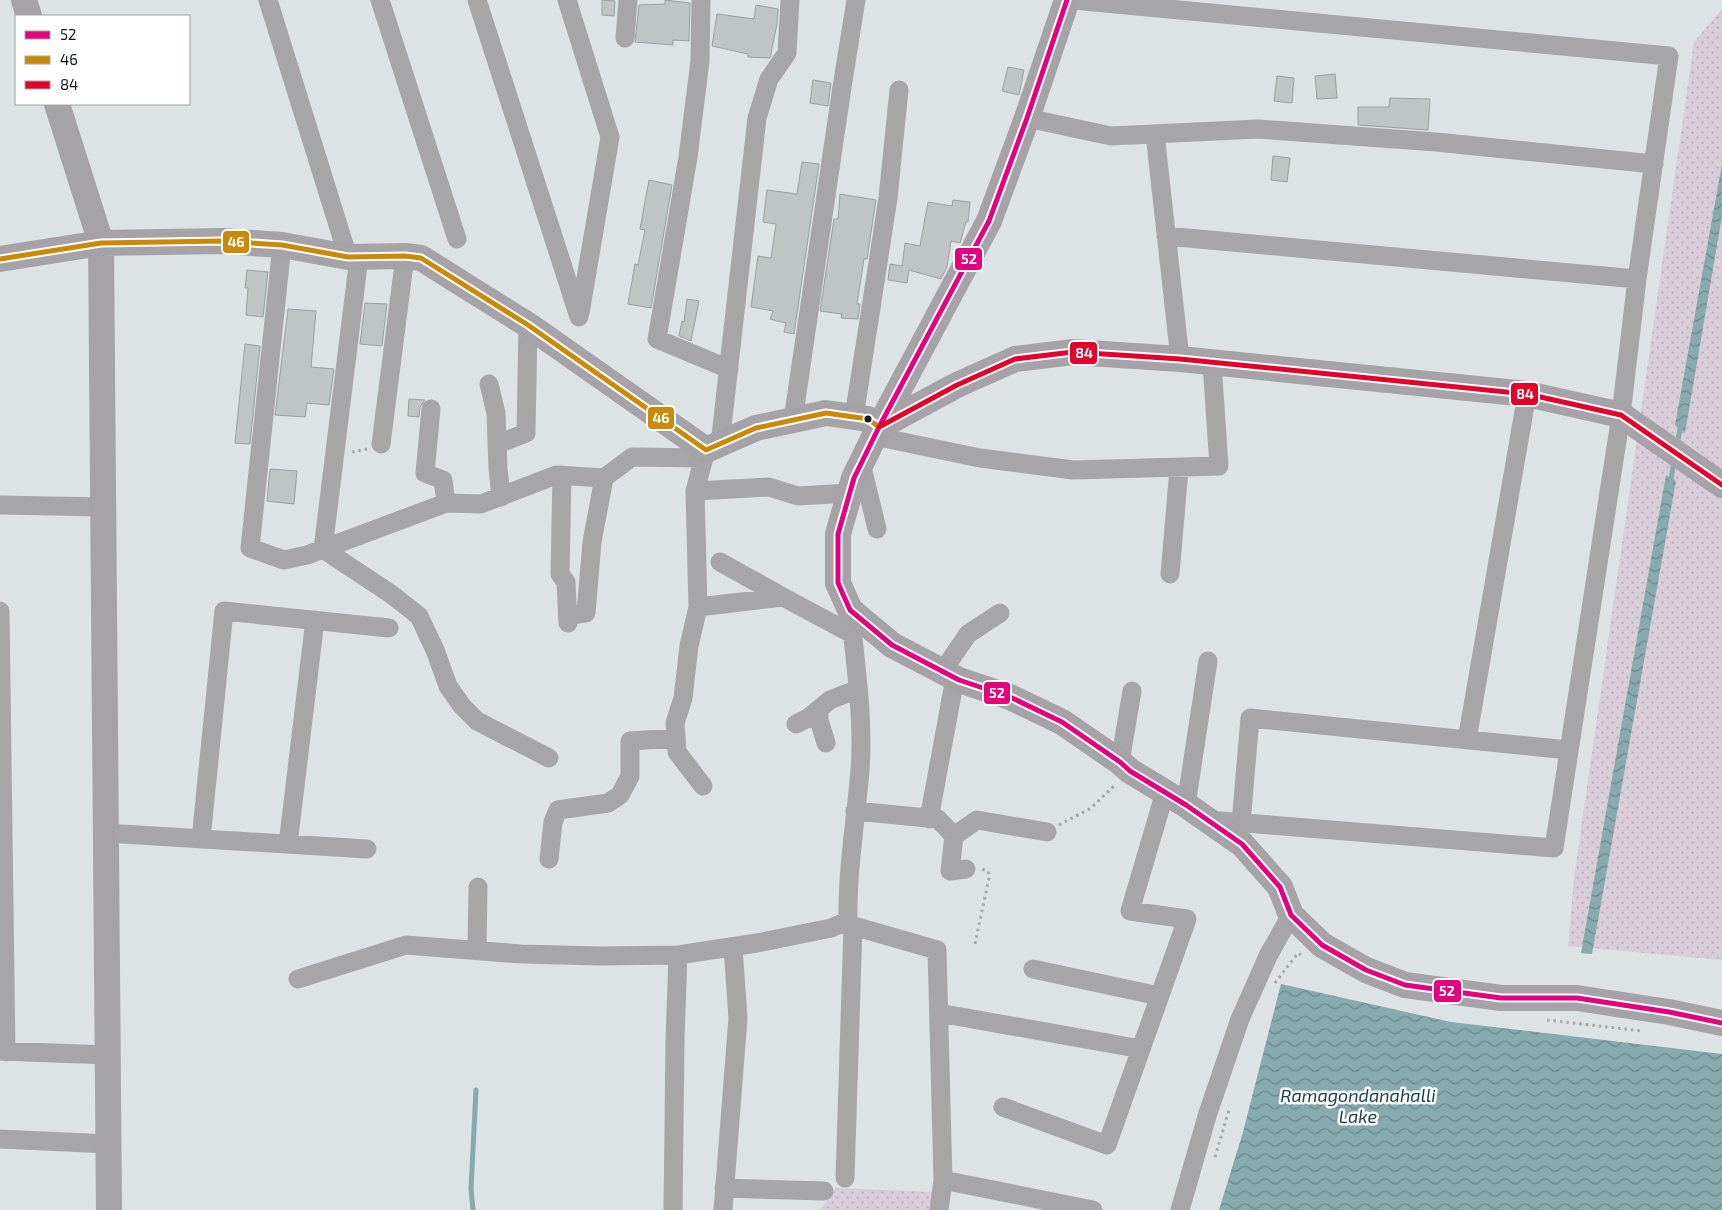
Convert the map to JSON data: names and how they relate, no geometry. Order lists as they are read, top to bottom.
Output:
{
  "water": ["Ramagondanahalli Lake"],
  "lines": ["transit line 52", "transit line 46", "transit line 84"],
  "legend": ["52", "46", "84"]
}
